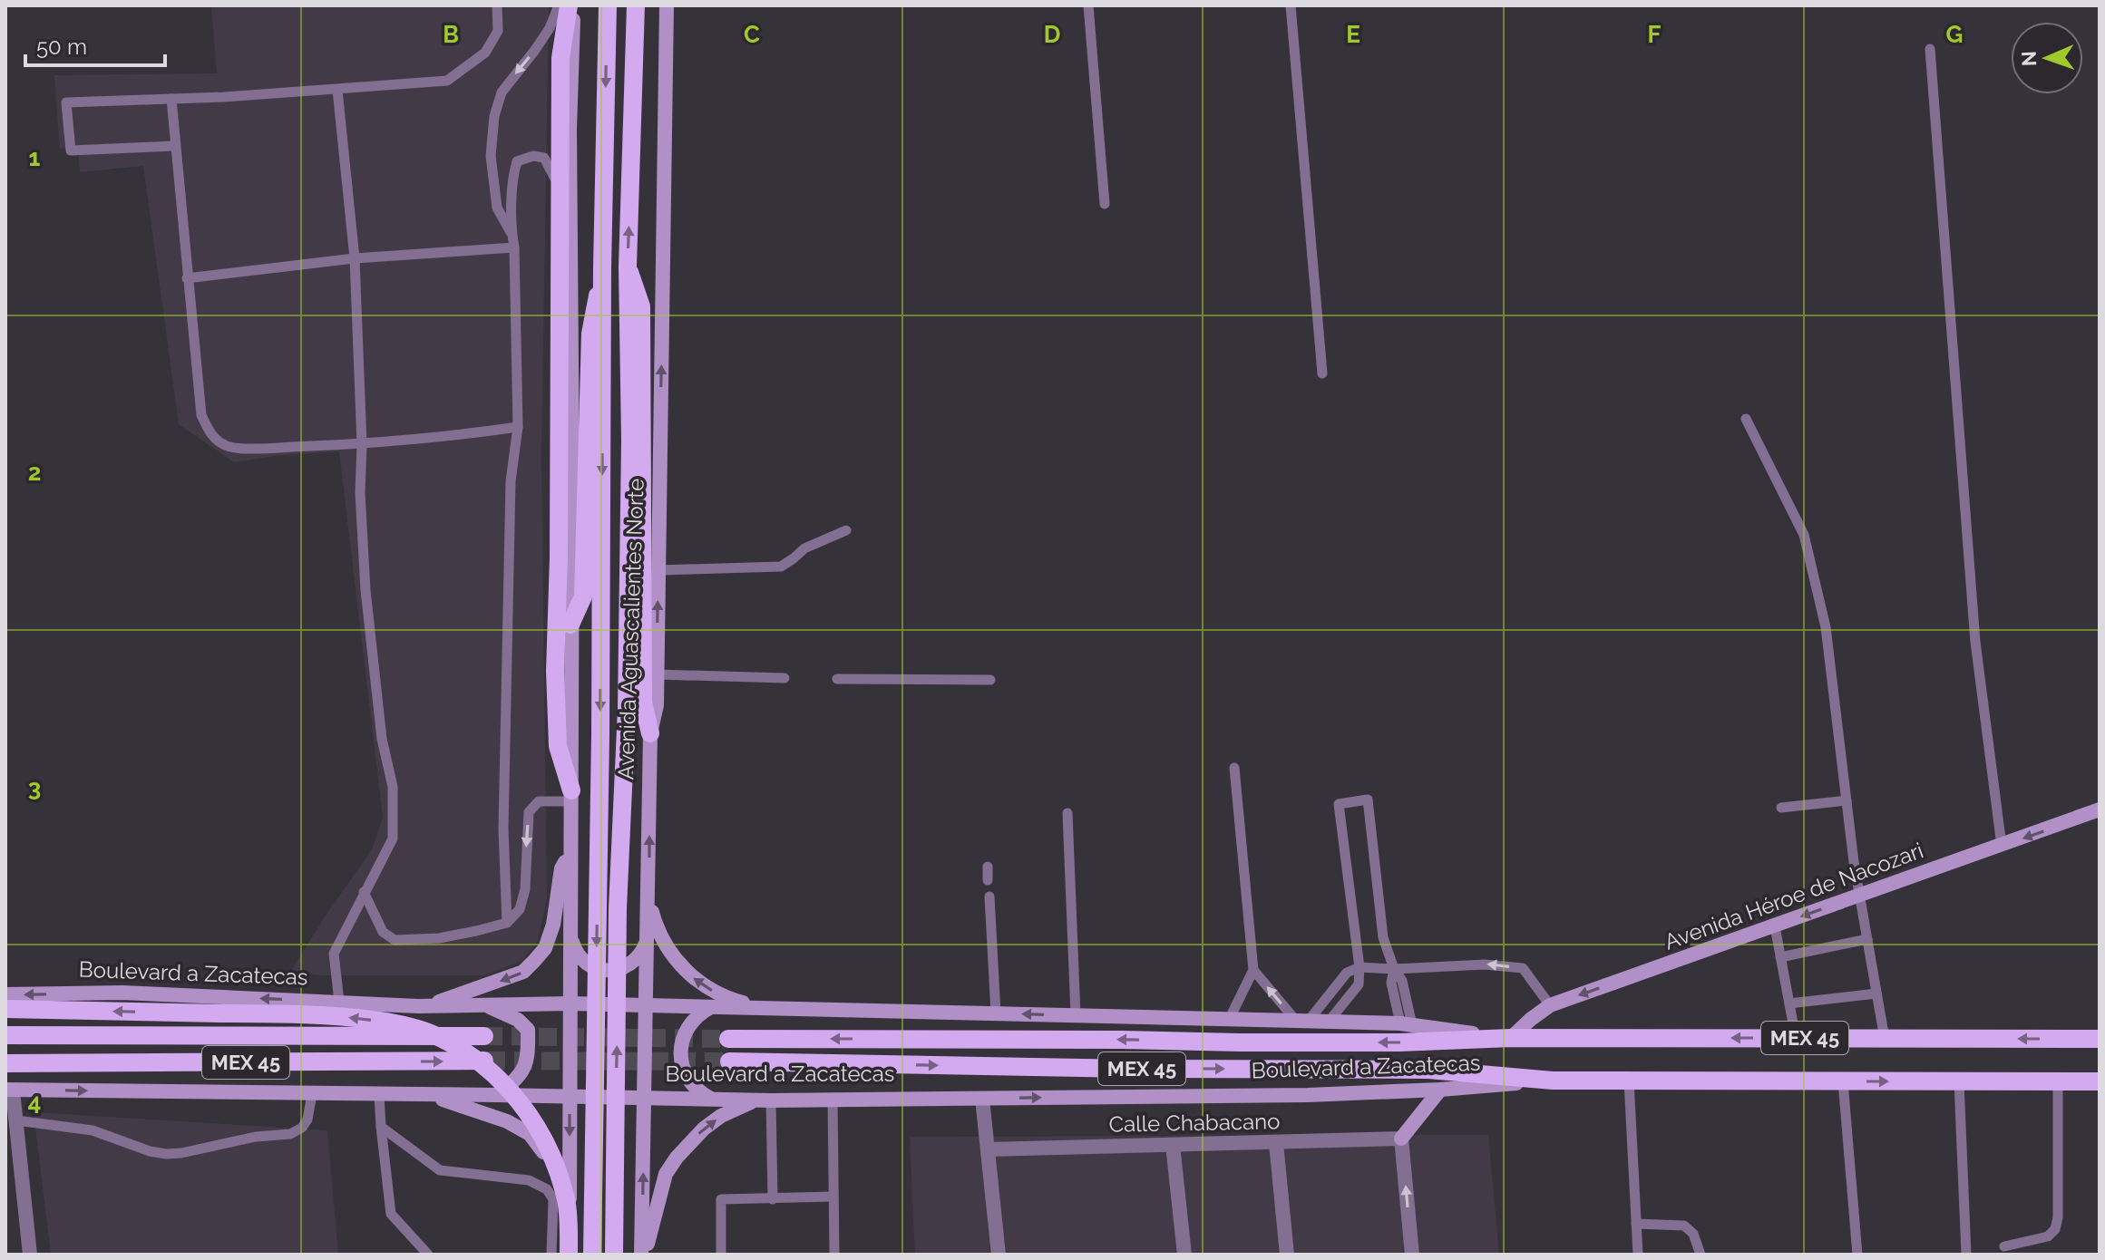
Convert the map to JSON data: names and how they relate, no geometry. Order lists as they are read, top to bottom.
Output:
{
  "streets": {
    "main road": [
      "Avenida Aguascalientes Norte",
      "Avenida Héroe de Nacozari",
      "Boulevard a Zacatecas",
      "MEX 45"
    ],
    "street": ["Calle Chabacano"]
  },
  "crossings": [
    ["Avenida Aguascalientes Norte", "Boulevard a Zacatecas"],
    ["Avenida Héroe de Nacozari", "Boulevard a Zacatecas"]
  ],
  "one_way": ["Avenida Héroe de Nacozari"],
  "scale_bar": "50 m",
  "north": "left",
  "grid": {
    "columns": [
      "B",
      "C",
      "D",
      "E",
      "F",
      "G"
    ],
    "rows": [
      "1",
      "2",
      "3",
      "4"
    ]
  }
}
